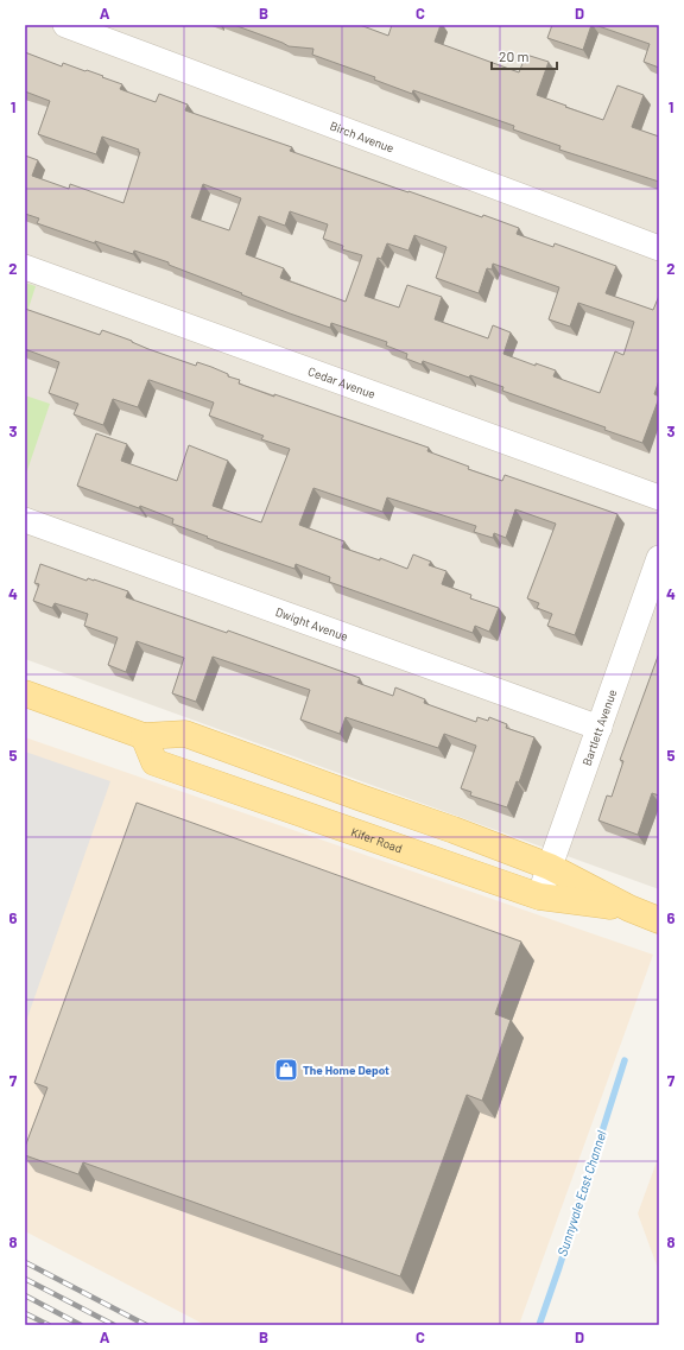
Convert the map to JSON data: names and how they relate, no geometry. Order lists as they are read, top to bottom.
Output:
{
  "streets": {
    "main road": ["Kifer Road"],
    "street": [
      "Birch Avenue",
      "Cedar Avenue",
      "Dwight Avenue",
      "Bartlett Avenue"
    ]
  },
  "crossings": [
    ["Dwight Avenue", "Bartlett Avenue"],
    ["Bartlett Avenue", "Kifer Road"]
  ],
  "water": ["Sunnyvale East Channel"],
  "places": {
    "shop": ["The Home Depot"]
  },
  "scale_bar": "20 m",
  "grid": {
    "columns": [
      "A",
      "B",
      "C",
      "D"
    ],
    "rows": [
      "1",
      "2",
      "3",
      "4",
      "5",
      "6",
      "7",
      "8"
    ]
  }
}
